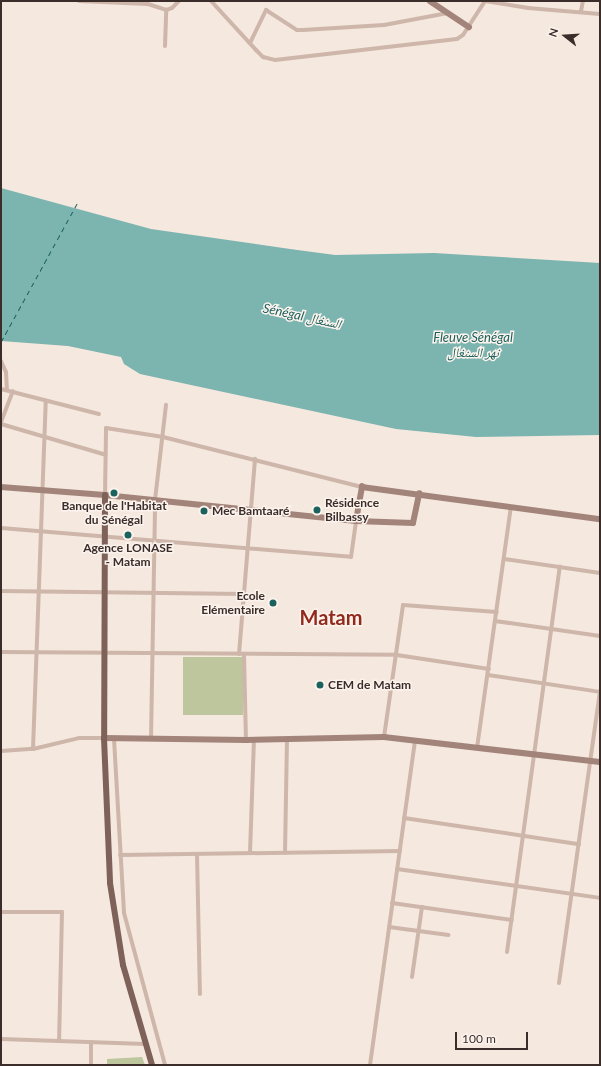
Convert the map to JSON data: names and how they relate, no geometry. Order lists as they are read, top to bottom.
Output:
{
  "districts": ["Matam"],
  "water": ["Sénégal السنغال", "Fleuve Sénégal نهر السنغال"],
  "places": [
    "Banque de l'Habitat du Sénégal",
    "Résidence Bilbassy",
    "Mec Bamtaaré",
    "Agence LONASE - Matam",
    "Ecole Elémentaire",
    "CEM de Matam"
  ],
  "scale_bar": "100 m",
  "north": "left"
}
